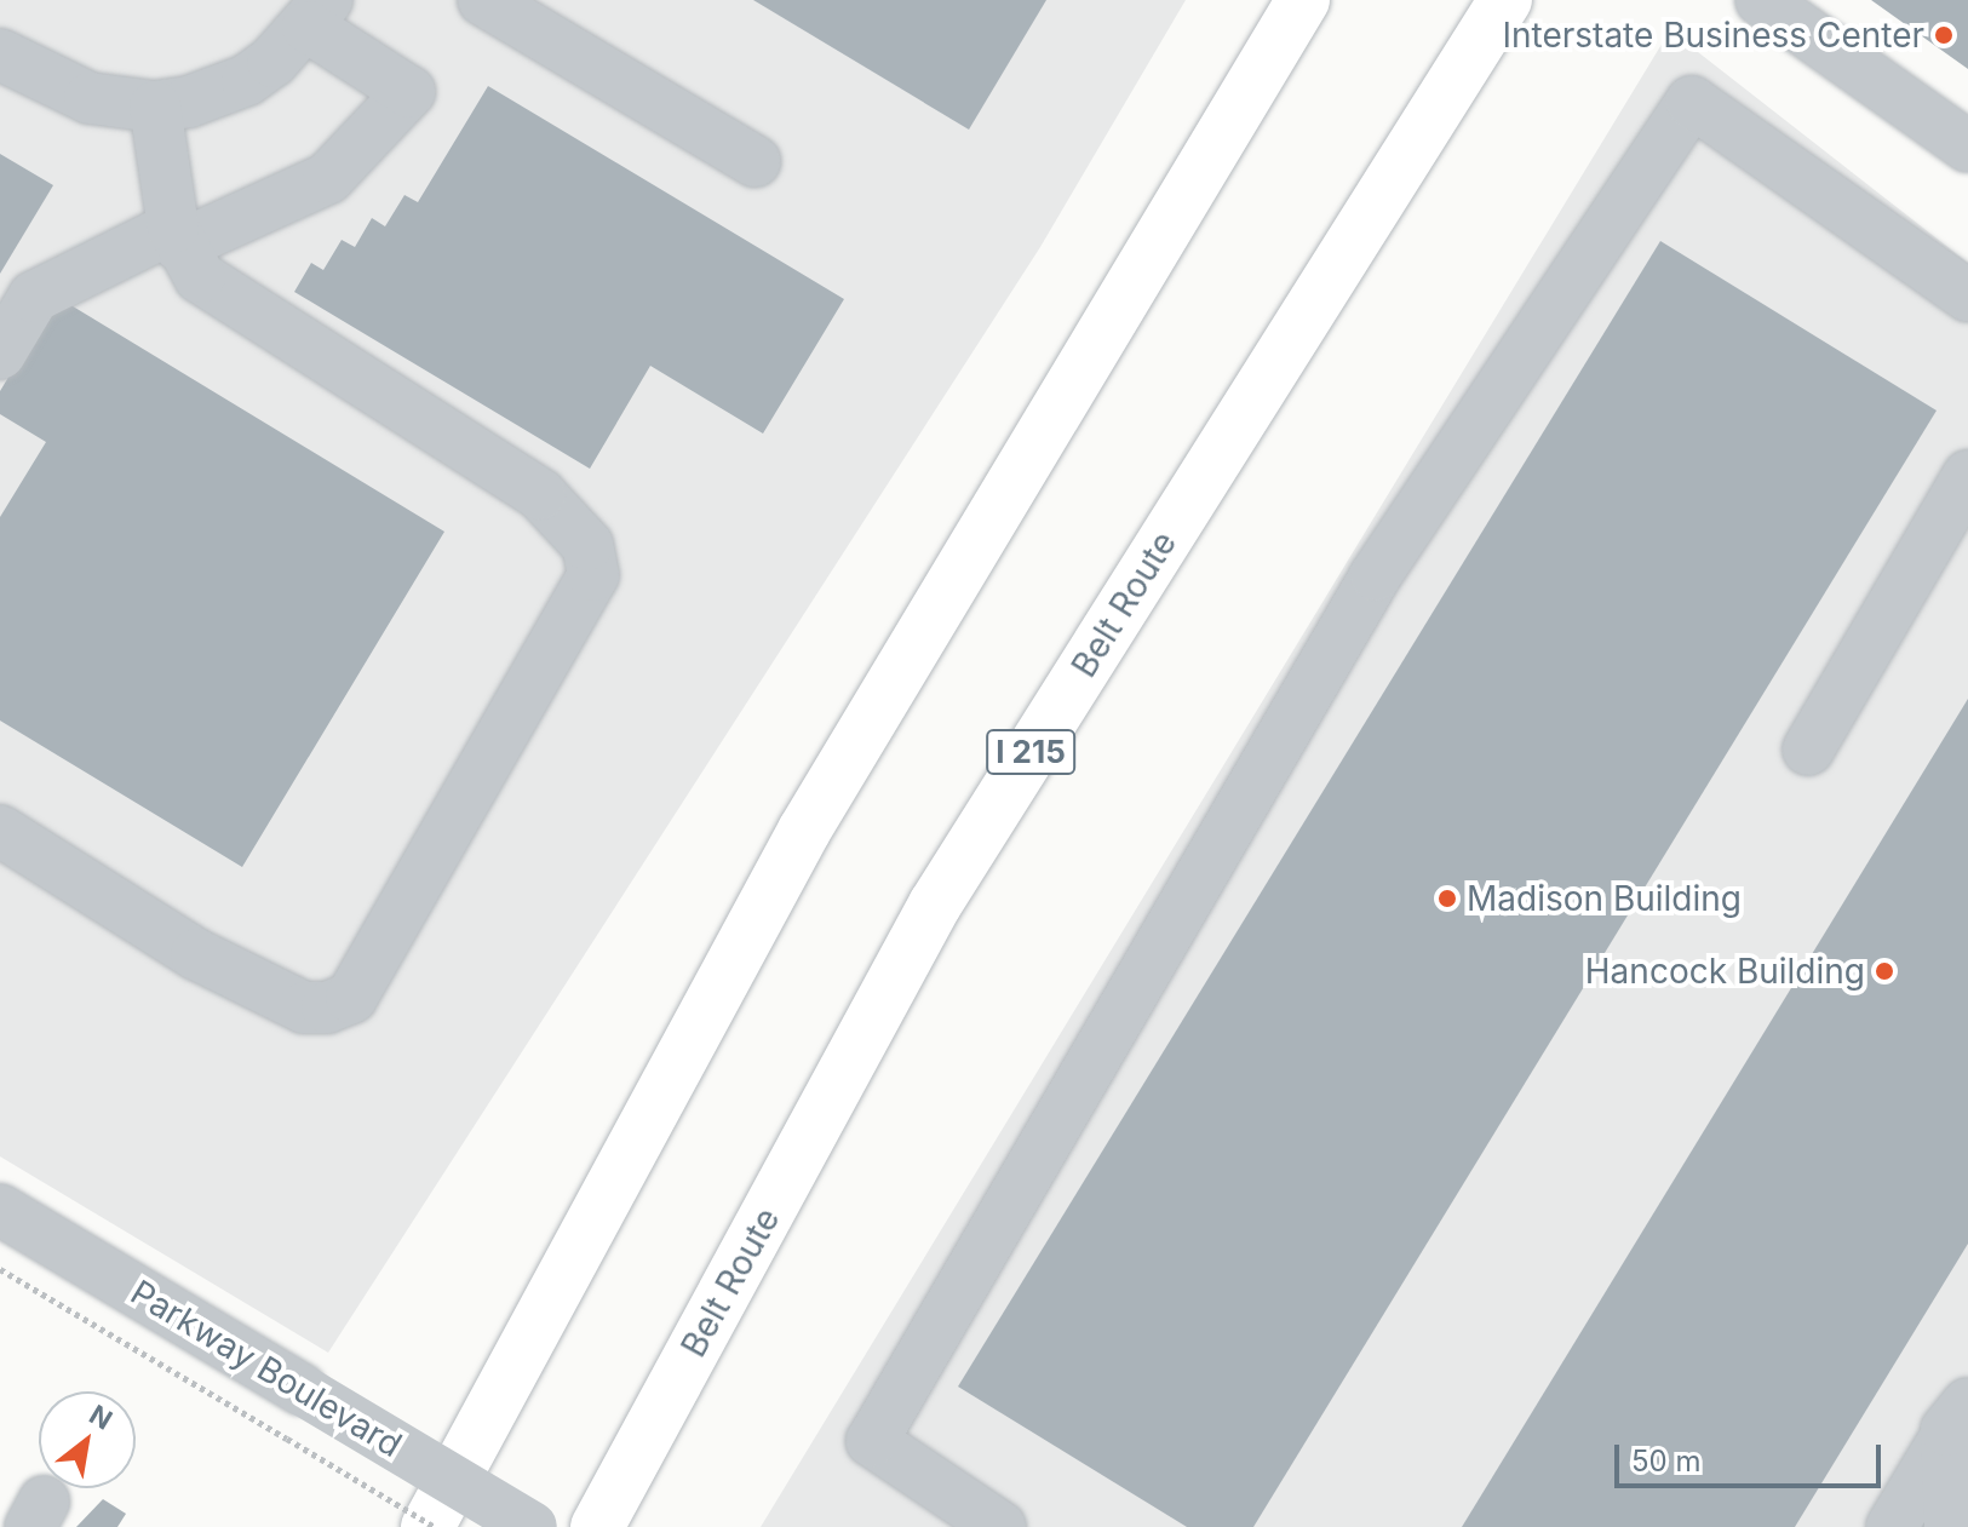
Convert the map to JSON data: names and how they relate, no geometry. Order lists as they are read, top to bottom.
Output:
{
  "streets": {
    "highway": ["Belt Route", "I 215"],
    "street": ["Parkway Boulevard"]
  },
  "places": ["Interstate Business Center", "Madison Building", "Hancock Building"],
  "scale_bar": "50 m",
  "north": "top right"
}
